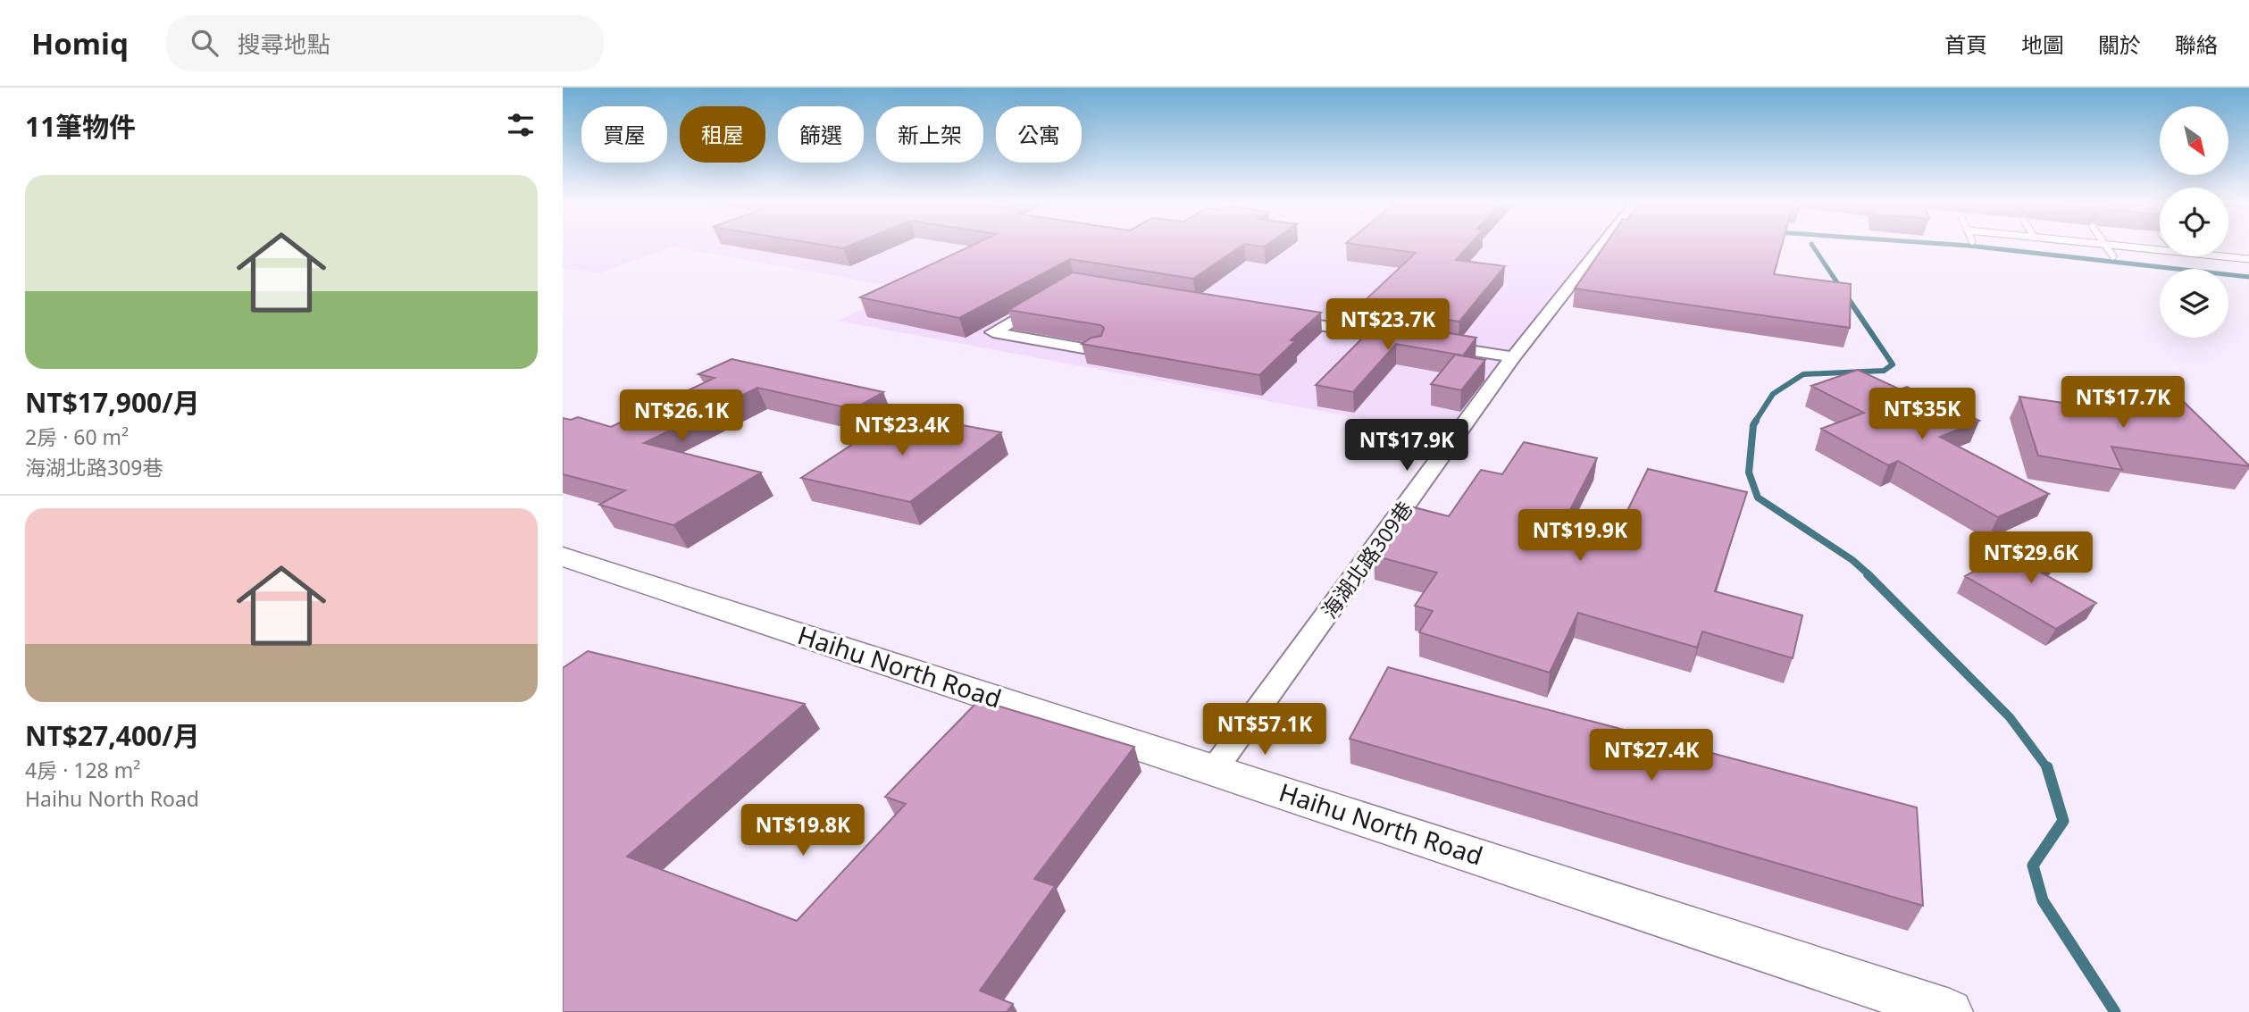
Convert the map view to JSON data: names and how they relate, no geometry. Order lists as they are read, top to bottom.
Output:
{
  "streets": {
    "street": ["海湖北路309巷", "Haihu North Road"]
  },
  "crossings": [
    ["海湖北路309巷", "Haihu North Road"]
  ],
  "north": "bottom right",
  "page": {
    "header": "Homiq",
    "search": "搜尋地點",
    "nav": [
      "首頁",
      "地圖",
      "關於",
      "聯絡"
    ],
    "heading": "11筆物件",
    "chip": [
      "買屋",
      "租屋",
      "篩選",
      "新上架",
      "公寓"
    ],
    "list": [
      {
        "name": "NT$17,900/月",
        "note": "2房 · 60 m² · 海湖北路309巷"
      },
      {
        "name": "NT$27,400/月",
        "note": "4房 · 128 m² · Haihu North Road"
      }
    ],
    "price": [
      "NT$23.7K",
      "NT$17.7K",
      "NT$35K",
      "NT$26.1K",
      "NT$23.4K",
      "NT$17.9K",
      "NT$19.9K",
      "NT$29.6K",
      "NT$57.1K",
      "NT$27.4K",
      "NT$19.8K"
    ]
  }
}
